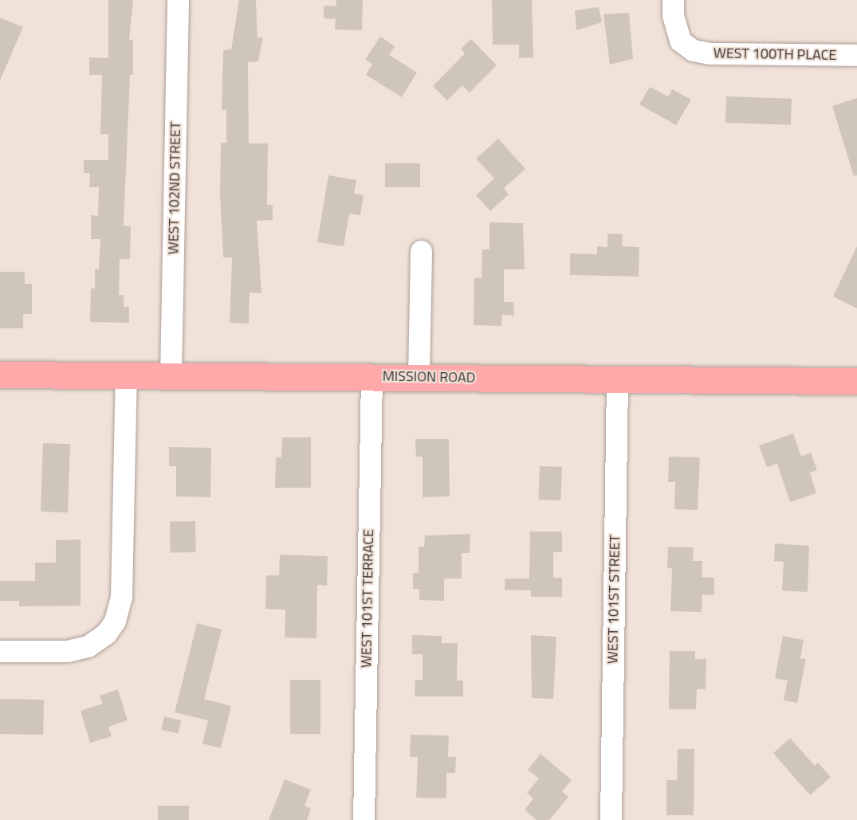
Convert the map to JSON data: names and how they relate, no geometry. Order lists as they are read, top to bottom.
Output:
{
  "streets": {
    "main road": ["MISSION ROAD"],
    "street": [
      "WEST 100TH PLACE",
      "WEST 102ND STREET",
      "WEST 101ST TERRACE",
      "WEST 101ST STREET"
    ]
  },
  "crossings": [
    ["WEST 102ND STREET", "MISSION ROAD"],
    ["MISSION ROAD", "WEST 101ST TERRACE"],
    ["MISSION ROAD", "WEST 101ST STREET"]
  ]
}
